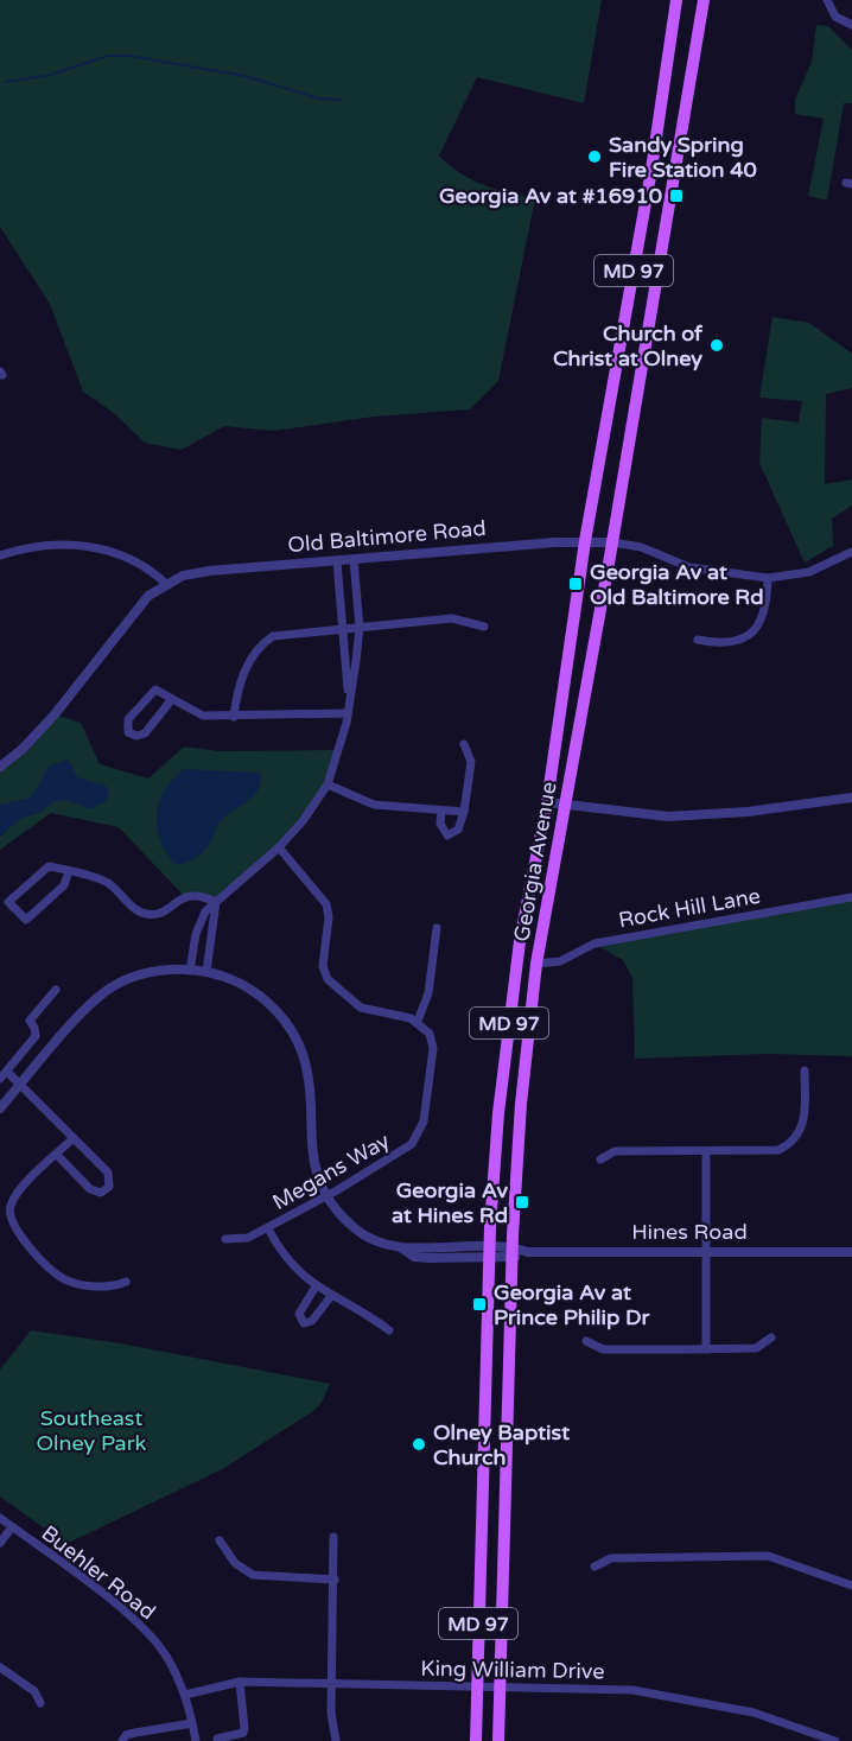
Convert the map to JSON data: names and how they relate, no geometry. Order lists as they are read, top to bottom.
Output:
{
  "streets": {
    "main road": ["MD 97", "Georgia Avenue"],
    "street": [
      "Old Baltimore Road",
      "Rock Hill Lane",
      "Megans Way",
      "Hines Road",
      "Buehler Road",
      "King William Drive"
    ]
  },
  "crossings": [
    ["Old Baltimore Road", "Georgia Avenue"],
    ["Georgia Avenue", "Rock Hill Lane"],
    ["Georgia Avenue", "Hines Road"],
    ["Georgia Avenue", "King William Drive"],
    ["Megans Way", "Hines Road"],
    ["Buehler Road", "King William Drive"]
  ],
  "parks": ["Southeast Olney Park"],
  "places": {
    "other": ["Sandy Spring Fire Station 40", "Church of Christ at Olney", "Olney Baptist Church"],
    "transit": [
      "Georgia Av at #16910",
      "Georgia Av at Old Baltimore Rd",
      "Georgia Av at Hines Rd",
      "Georgia Av at Prince Philip Dr"
    ]
  }
}
